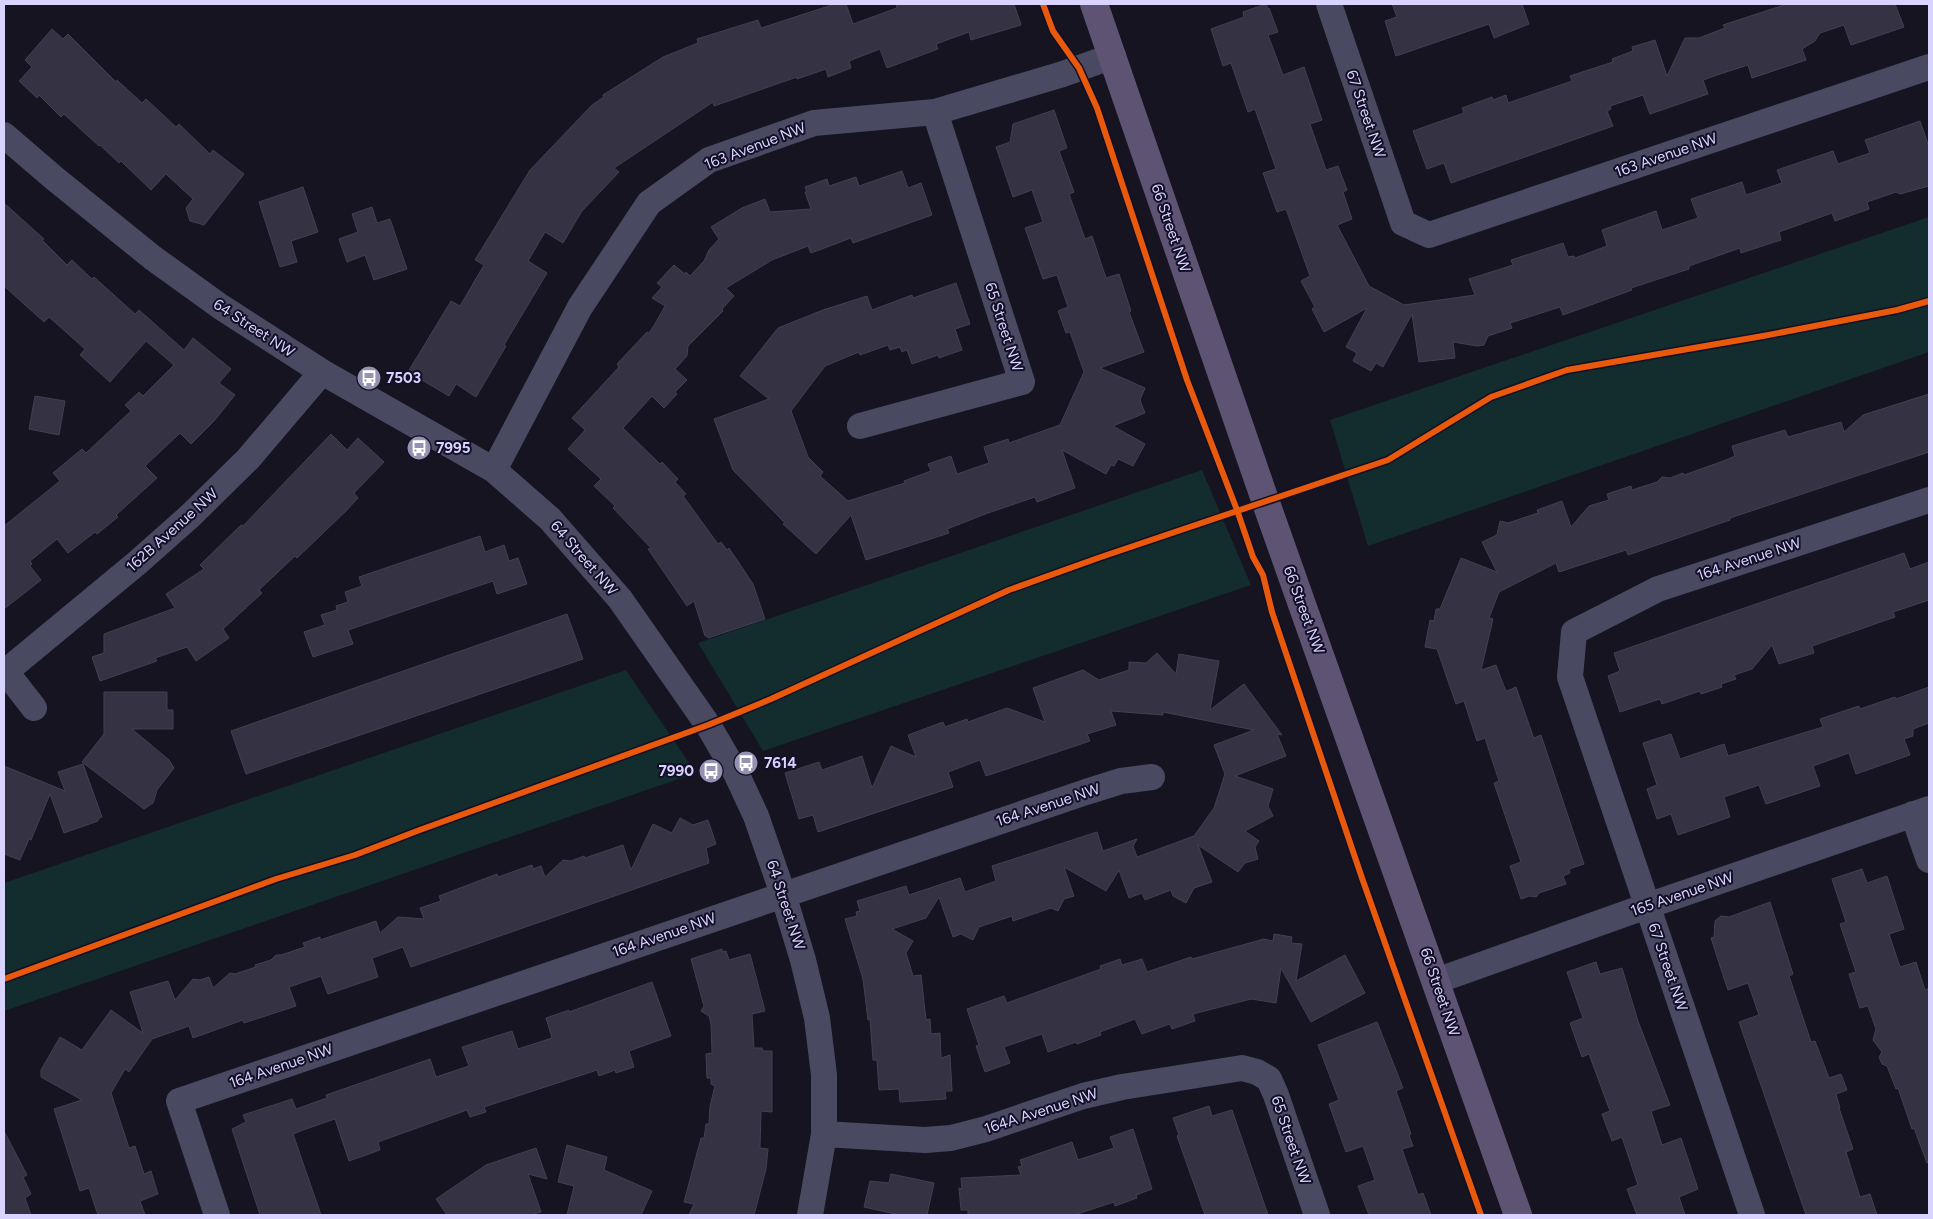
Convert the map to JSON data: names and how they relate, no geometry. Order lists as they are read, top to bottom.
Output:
{
  "streets": {
    "main road": ["66 Street NW"],
    "street": [
      "67 Street NW",
      "163 Avenue NW",
      "65 Street NW",
      "64 Street NW",
      "162B Avenue NW",
      "164 Avenue NW",
      "165 Avenue NW",
      "164A Avenue NW"
    ]
  },
  "crossings": [
    ["67 Street NW", "163 Avenue NW"],
    ["67 Street NW", "164 Avenue NW"],
    ["67 Street NW", "165 Avenue NW"],
    ["163 Avenue NW", "66 Street NW"],
    ["163 Avenue NW", "65 Street NW"],
    ["163 Avenue NW", "64 Street NW"],
    ["66 Street NW", "165 Avenue NW"],
    ["65 Street NW", "164A Avenue NW"],
    ["64 Street NW", "162B Avenue NW"],
    ["64 Street NW", "164 Avenue NW"],
    ["64 Street NW", "164A Avenue NW"]
  ],
  "places": {
    "bus stop": [
      "7503",
      "7995",
      "7614",
      "7990"
    ]
  }
}
